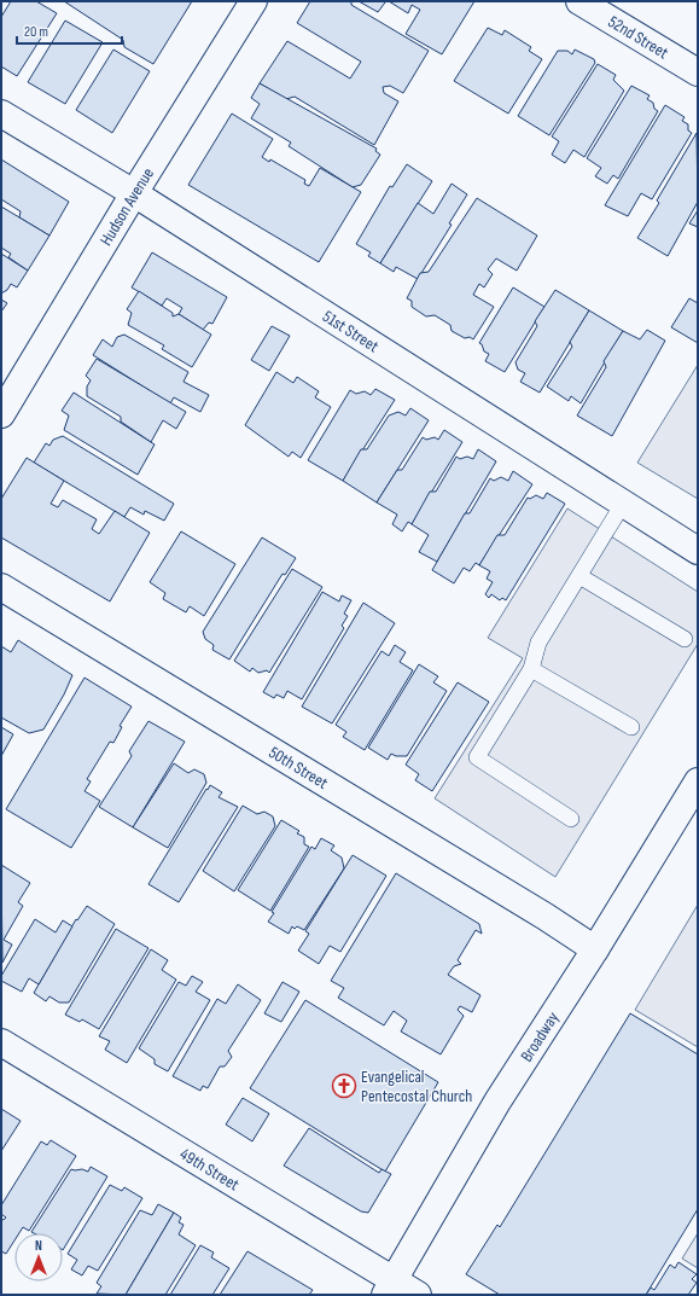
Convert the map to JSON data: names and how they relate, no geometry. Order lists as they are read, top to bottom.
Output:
{
  "streets": {
    "street": [
      "52nd Street",
      "Hudson Avenue",
      "51st Street",
      "50th Street",
      "Broadway",
      "49th Street"
    ]
  },
  "crossings": [
    ["Hudson Avenue", "51st Street"],
    ["50th Street", "Broadway"],
    ["Broadway", "49th Street"]
  ],
  "places": {
    "church": ["Evangelical Pentecostal Church"]
  },
  "scale_bar": "20 m",
  "north": "top"
}
